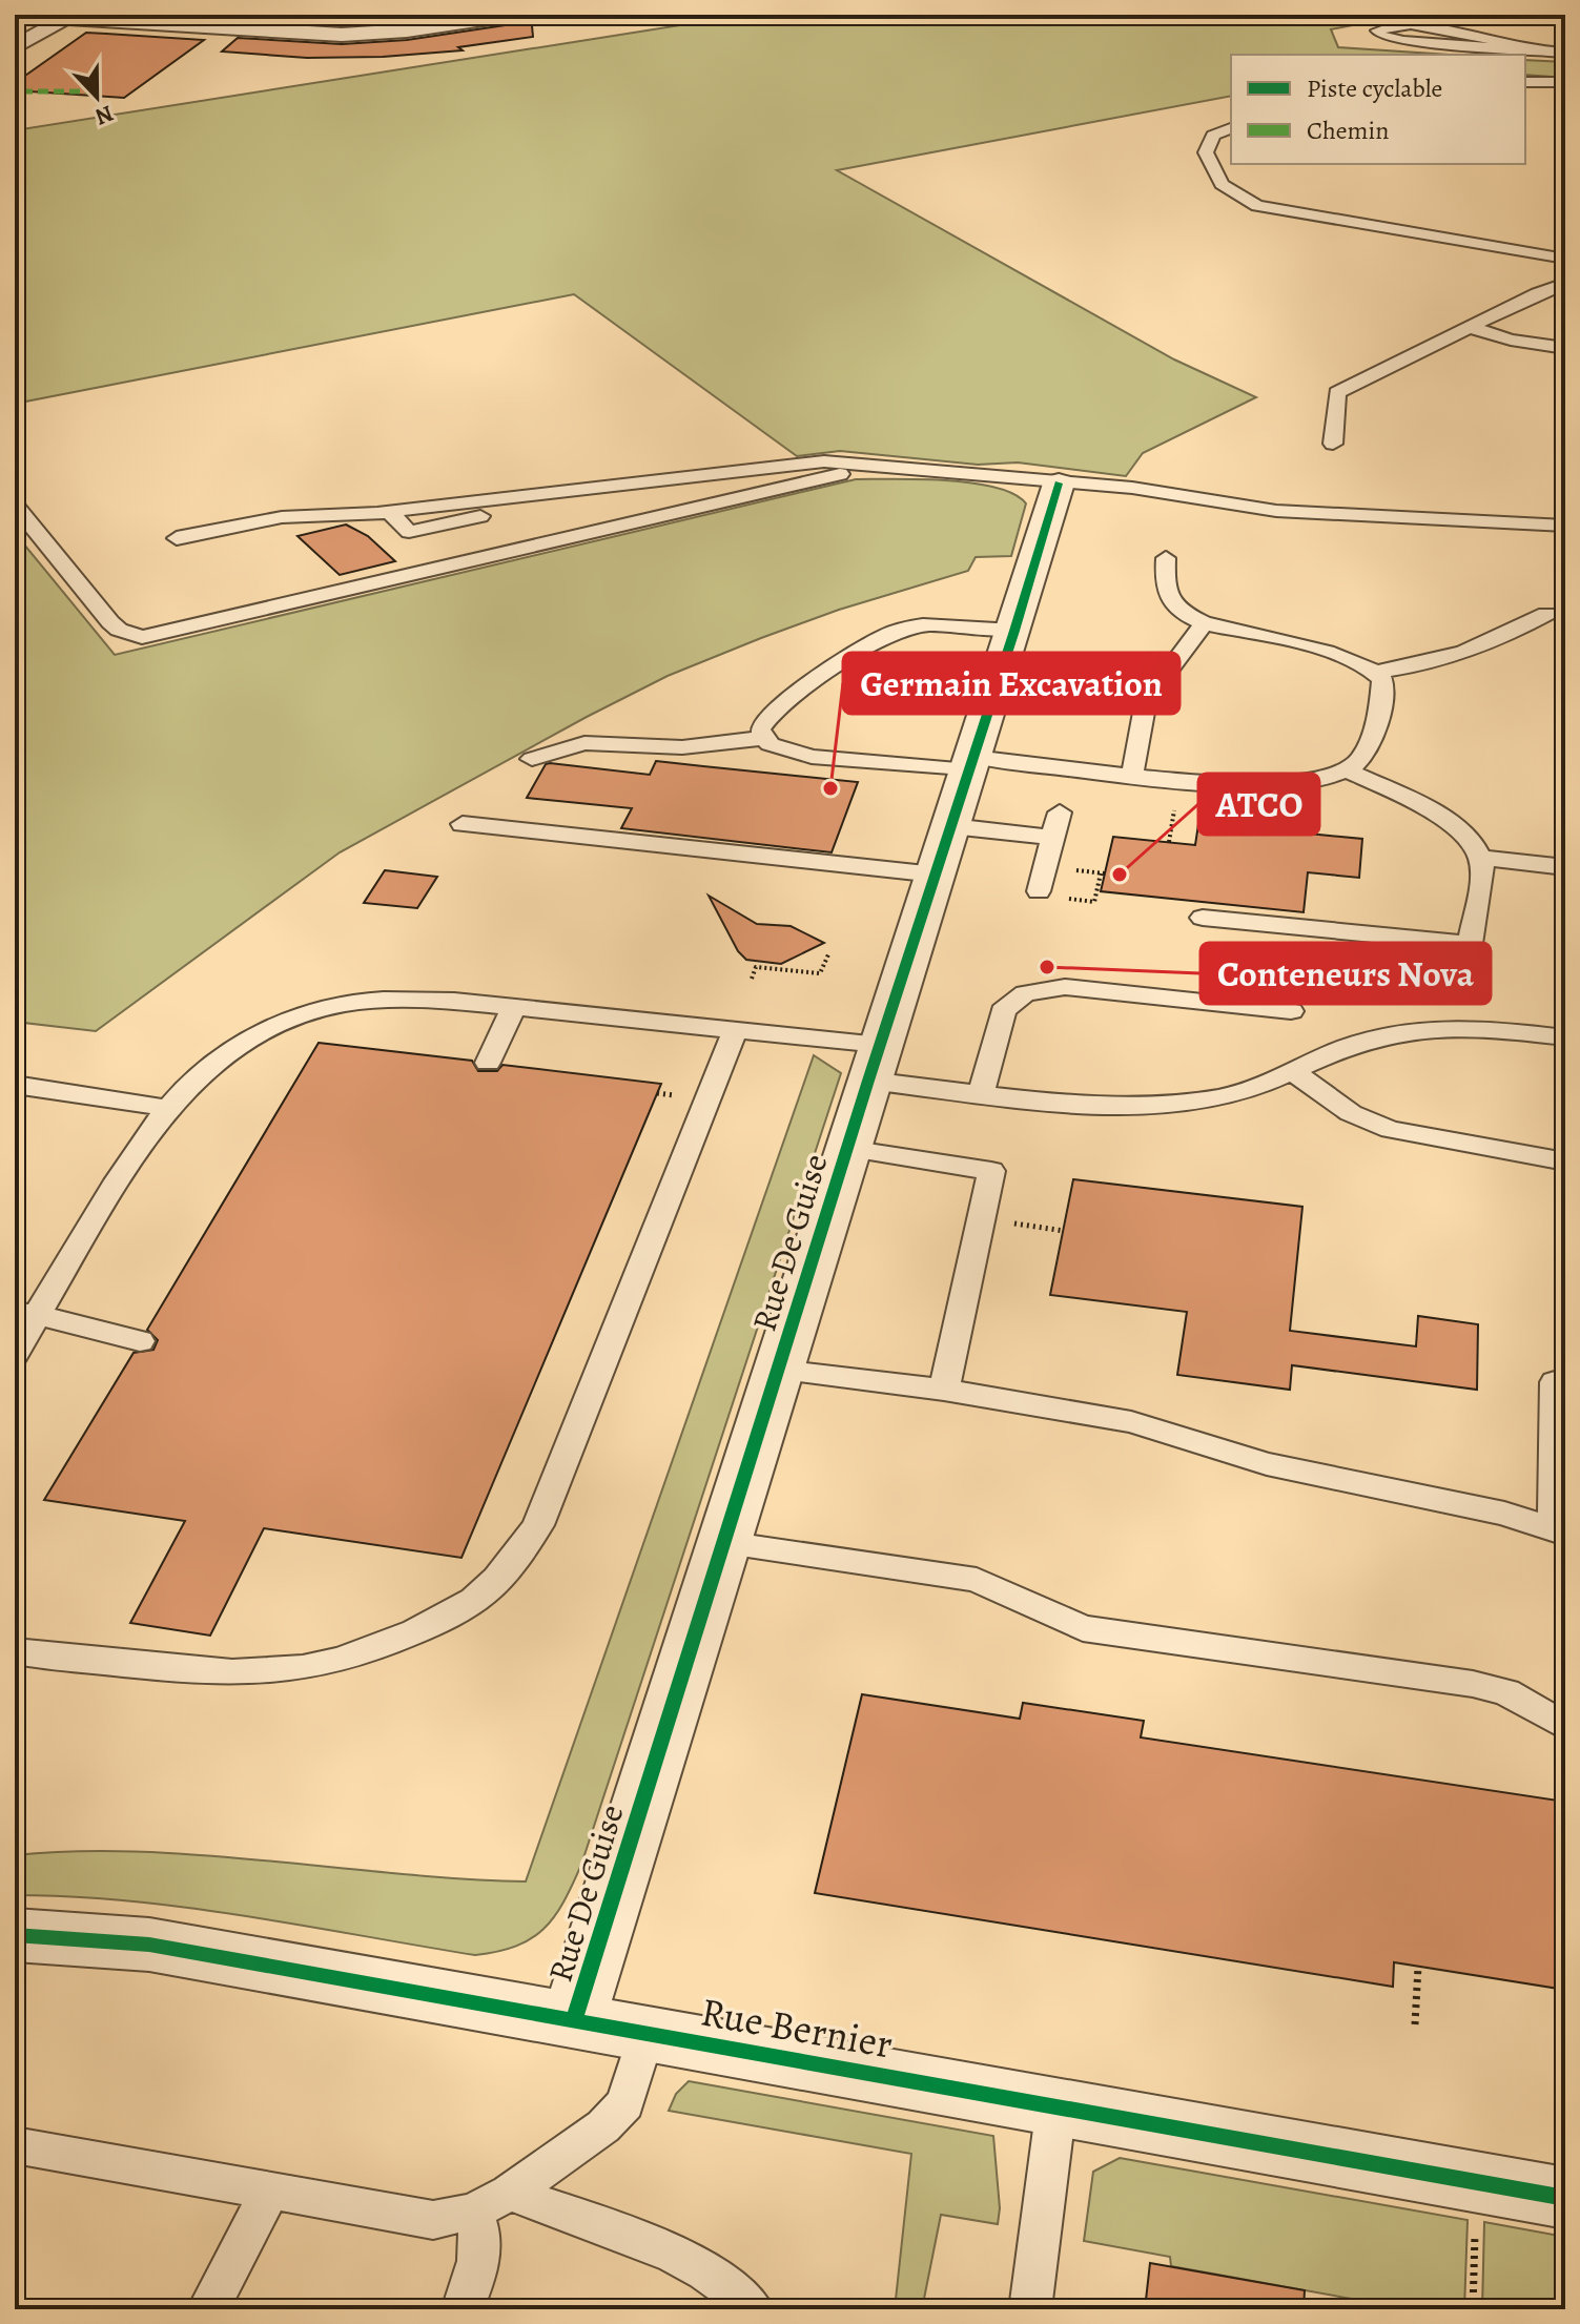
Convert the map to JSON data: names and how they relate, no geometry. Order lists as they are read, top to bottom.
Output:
{
  "streets": {
    "street": ["Rue De Guise", "Rue Bernier"]
  },
  "crossings": [
    ["Rue De Guise", "Rue Bernier"]
  ],
  "places": ["Germain Excavation", "ATCO", "Conteneurs Nova"],
  "legend": ["Piste cyclable", "Chemin"],
  "north": "bottom"
}
